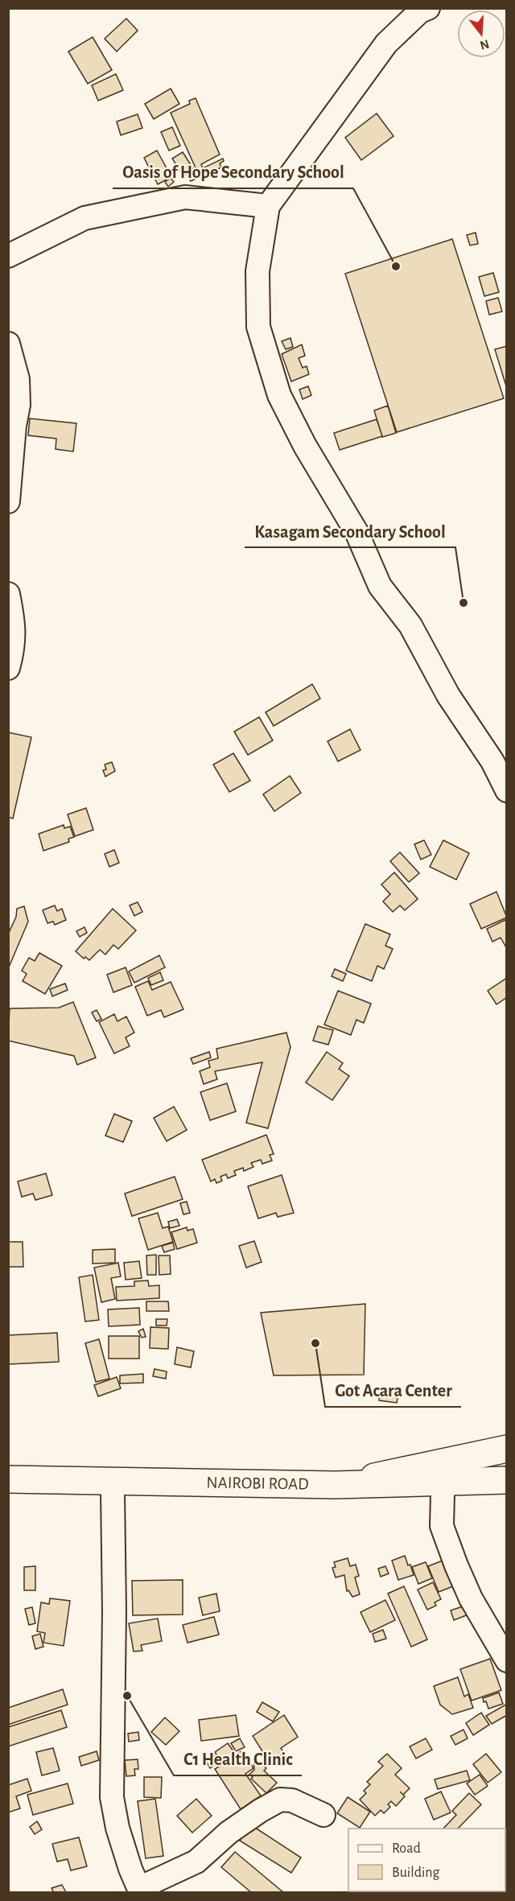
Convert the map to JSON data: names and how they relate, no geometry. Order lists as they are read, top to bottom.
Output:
{
  "streets": {
    "main road": ["NAIROBI ROAD"]
  },
  "places": [
    "Oasis of Hope Secondary School",
    "Kasagam Secondary School",
    "Got Acara Center",
    "C1 Health Clinic"
  ],
  "legend": ["Road", "Building"],
  "north": "bottom"
}
